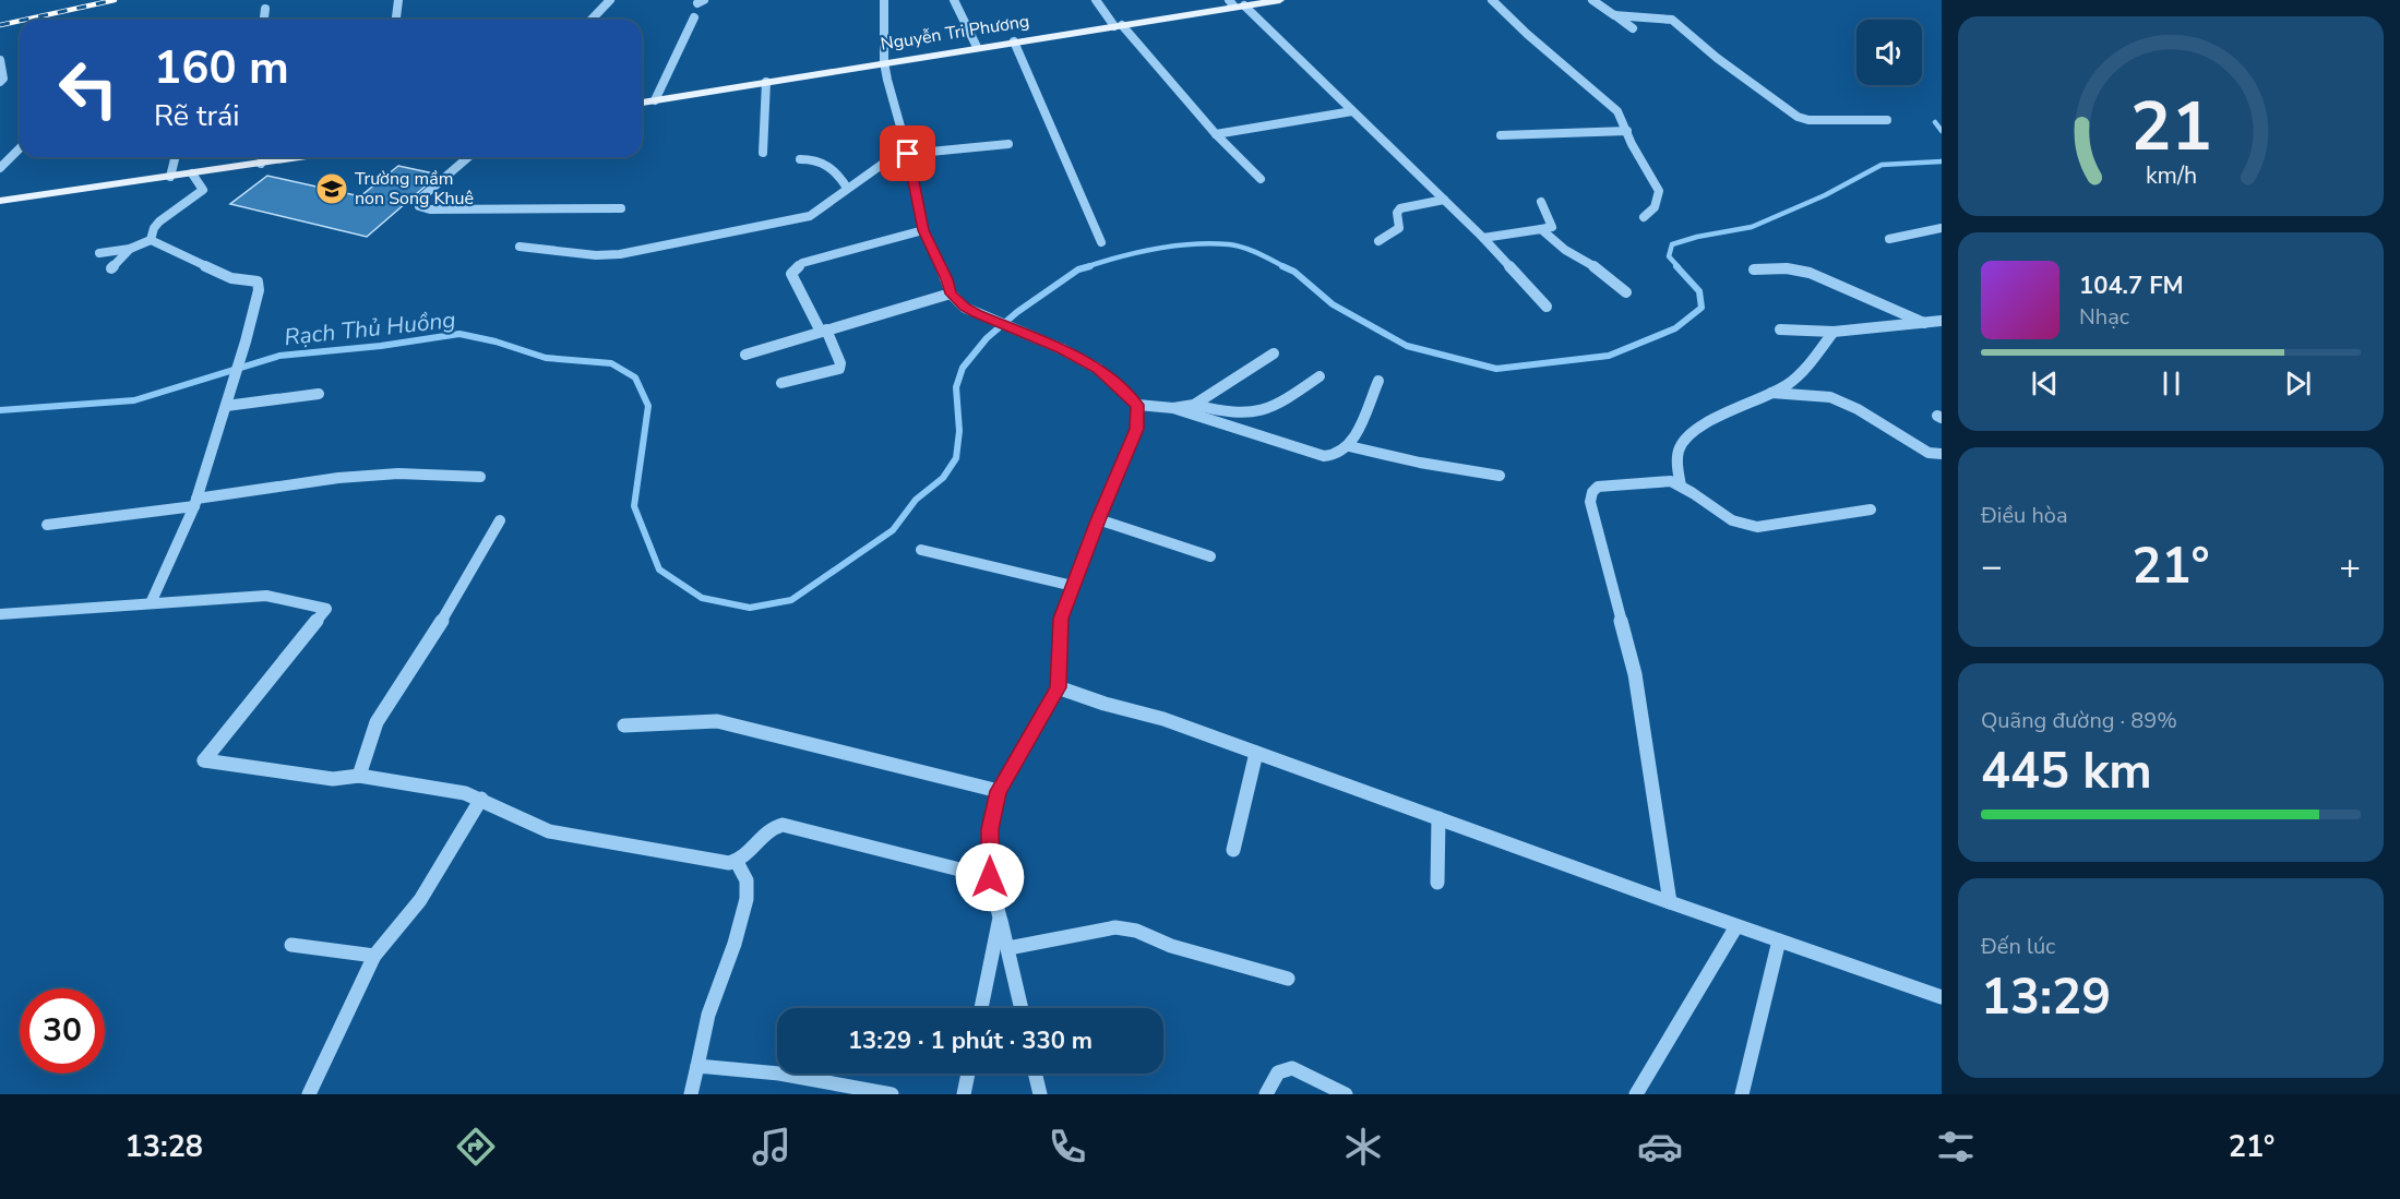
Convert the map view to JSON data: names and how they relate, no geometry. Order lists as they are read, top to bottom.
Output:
{
  "streets": {
    "main road": ["Nguyễn Tri Phương"]
  },
  "water": ["Rạch Thủ Huồng"],
  "places": {
    "school or university": ["Trường mầm non Song Khuê"]
  },
  "page": {
    "turn": ["160 m", "Rẽ trái"],
    "song": ["104.7 FM", "Nhạc"],
    "tile": [
      "Điều hòa",
      ["Quãng đường · 89%", "445 km"],
      ["Đến lúc", "13:29"]
    ],
    "heat": ["−", "21°", "+"],
    "limit": "30",
    "trip": "13:29 · 1 phút · 330 m",
    "tabs": ["13:28", "21°"],
    "gauge": ["21", "km/h"]
  }
}
